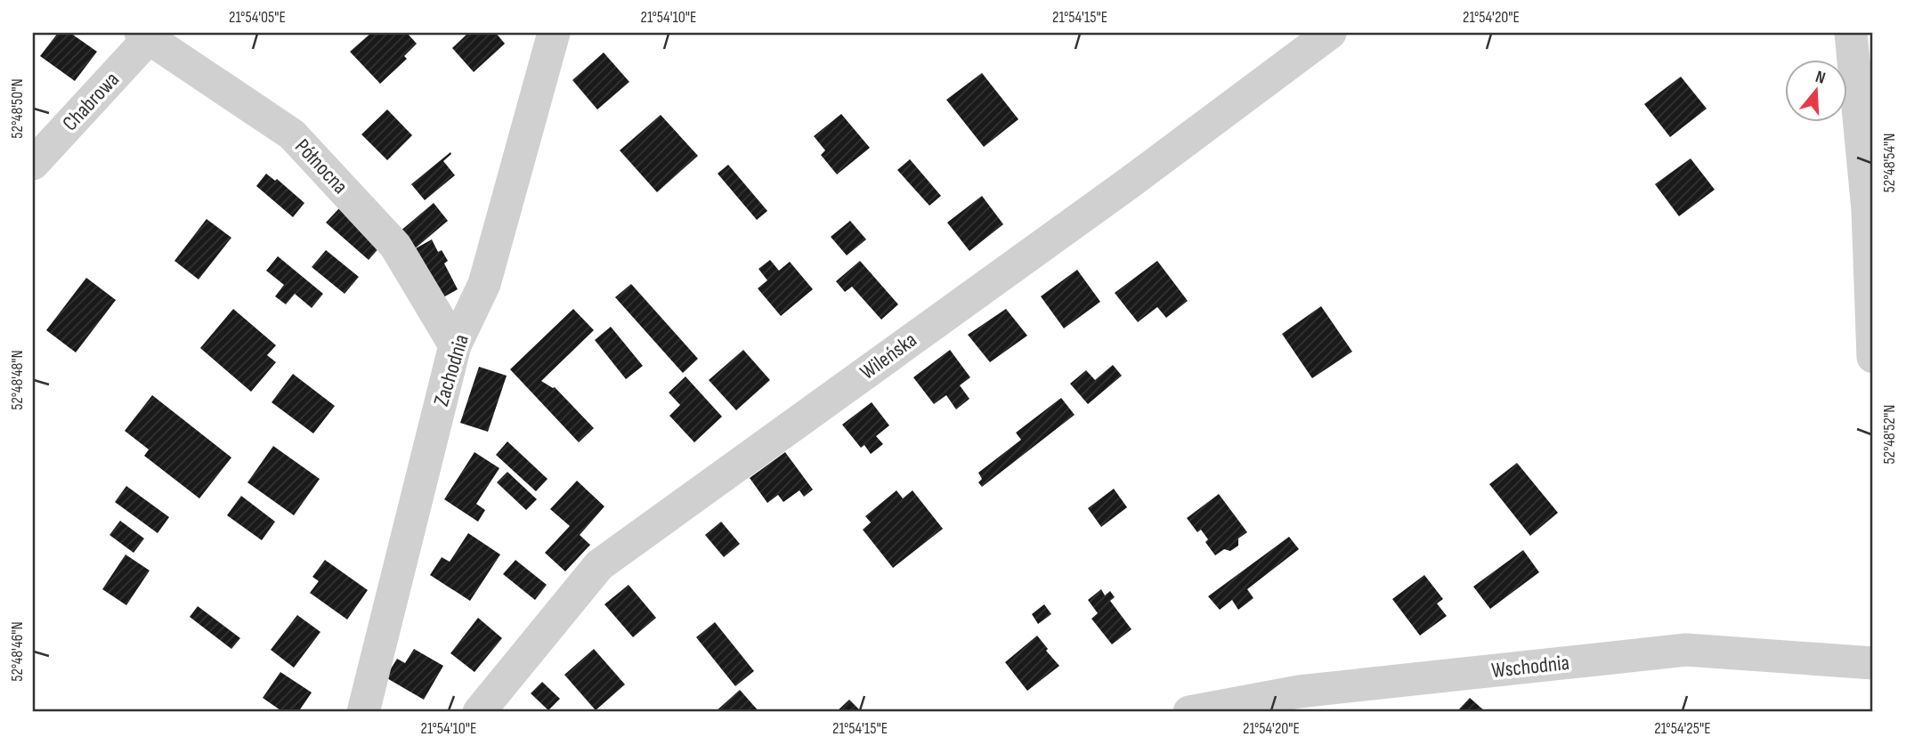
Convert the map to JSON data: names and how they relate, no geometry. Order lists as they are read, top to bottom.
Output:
{
  "streets": {
    "street": [
      "Chabrowa",
      "Północna",
      "Wileńska",
      "Zachodnia",
      "Wschodnia"
    ]
  },
  "crossings": [
    ["Chabrowa", "Północna"],
    ["Północna", "Zachodnia"]
  ],
  "north": "top",
  "coordinates": [
    "21°54'05\"E",
    "21°54'10\"E",
    "21°54'15\"E",
    "21°54'20\"E",
    "52°48'50\"N",
    "52°48'54\"N",
    "52°48'48\"N",
    "52°48'52\"N",
    "52°48'46\"N",
    "21°54'25\"E"
  ]
}
